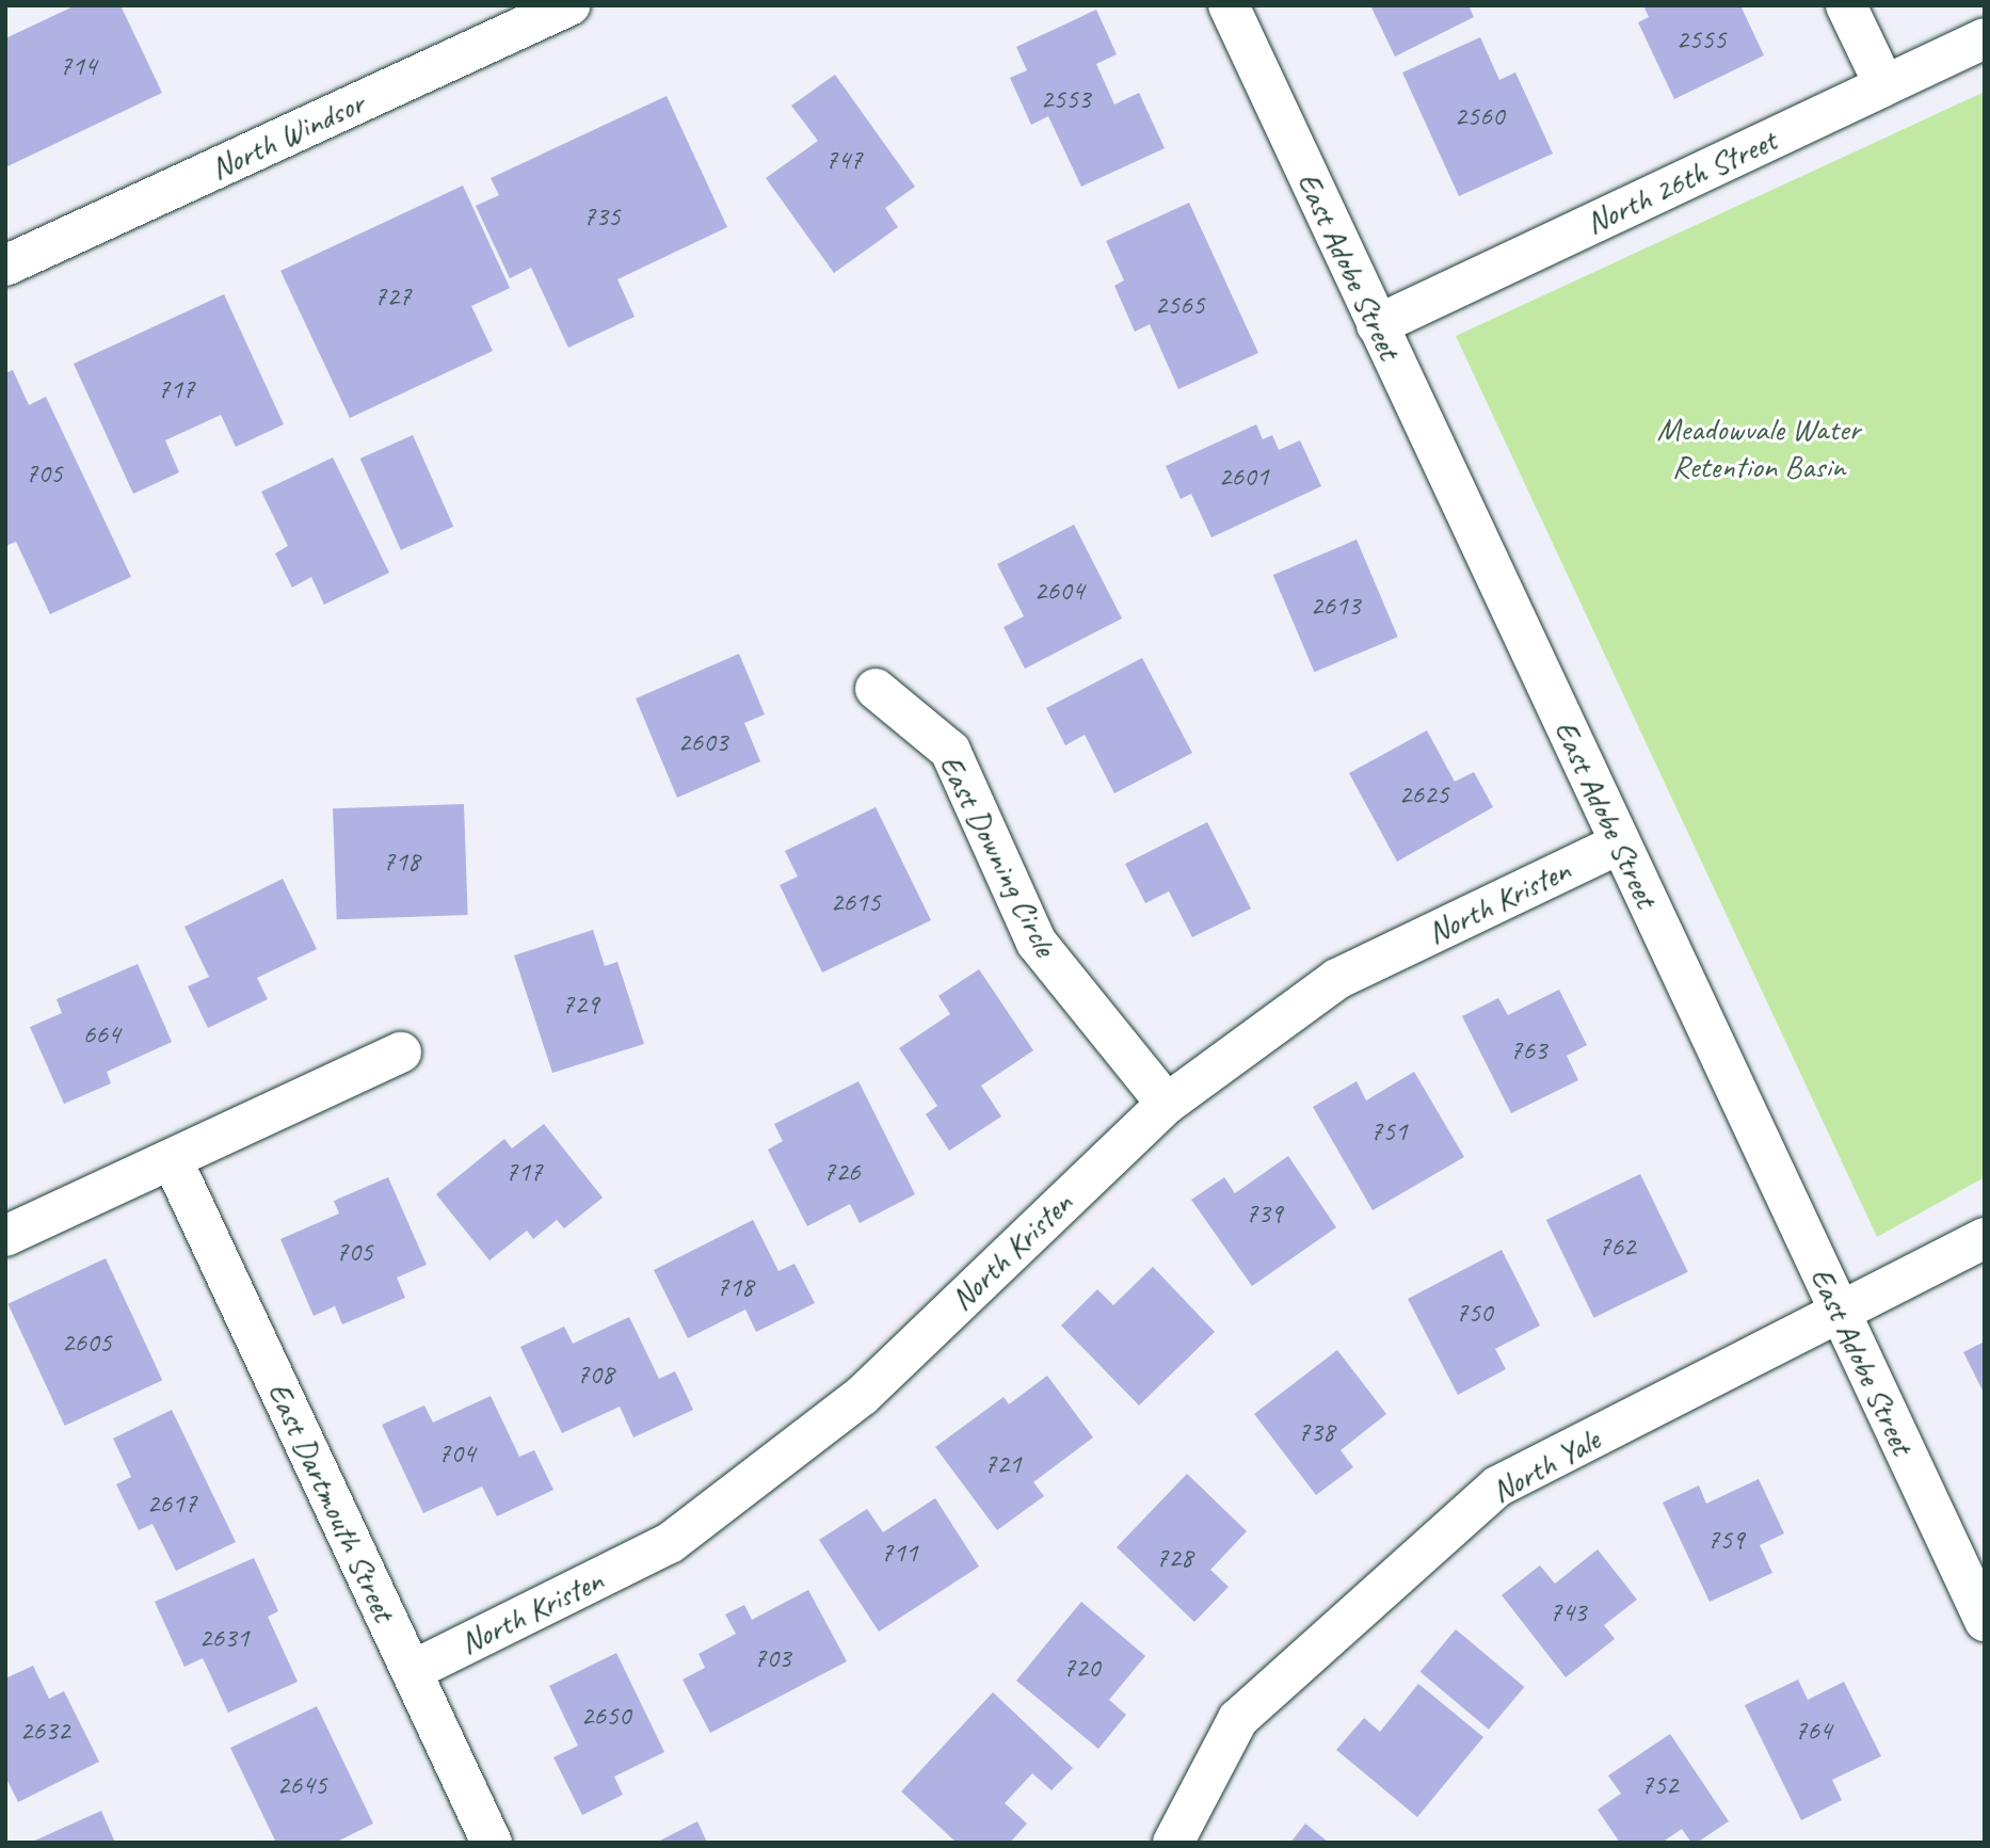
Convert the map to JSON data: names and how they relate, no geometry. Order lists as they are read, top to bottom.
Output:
{
  "streets": {
    "street": [
      "North Windsor",
      "North 26th Street",
      "East Adobe Street",
      "East Downing Circle",
      "North Kristen",
      "North Yale",
      "East Dartmouth Street"
    ]
  },
  "crossings": [
    ["North 26th Street", "East Adobe Street"],
    ["East Adobe Street", "North Kristen"],
    ["East Adobe Street", "North Yale"],
    ["East Downing Circle", "North Kristen"],
    ["North Kristen", "East Dartmouth Street"]
  ],
  "parks": ["Meadowvale Water Retention Basin"],
  "house_numbers": [
    "2555",
    "714",
    "2553",
    "2560",
    "747",
    "735",
    "727",
    "2565",
    "717",
    "705",
    "2601",
    "2604",
    "2613",
    "2603",
    "2625",
    "718",
    "2615",
    "729",
    "664",
    "763",
    "751",
    "717",
    "726",
    "739",
    "762",
    "705",
    "718",
    "750",
    "2605",
    "708",
    "738",
    "704",
    "721",
    "2617",
    "759",
    "711",
    "728",
    "743",
    "2631",
    "703",
    "720",
    "2650",
    "2632",
    "764",
    "2645",
    "752"
  ]
}
